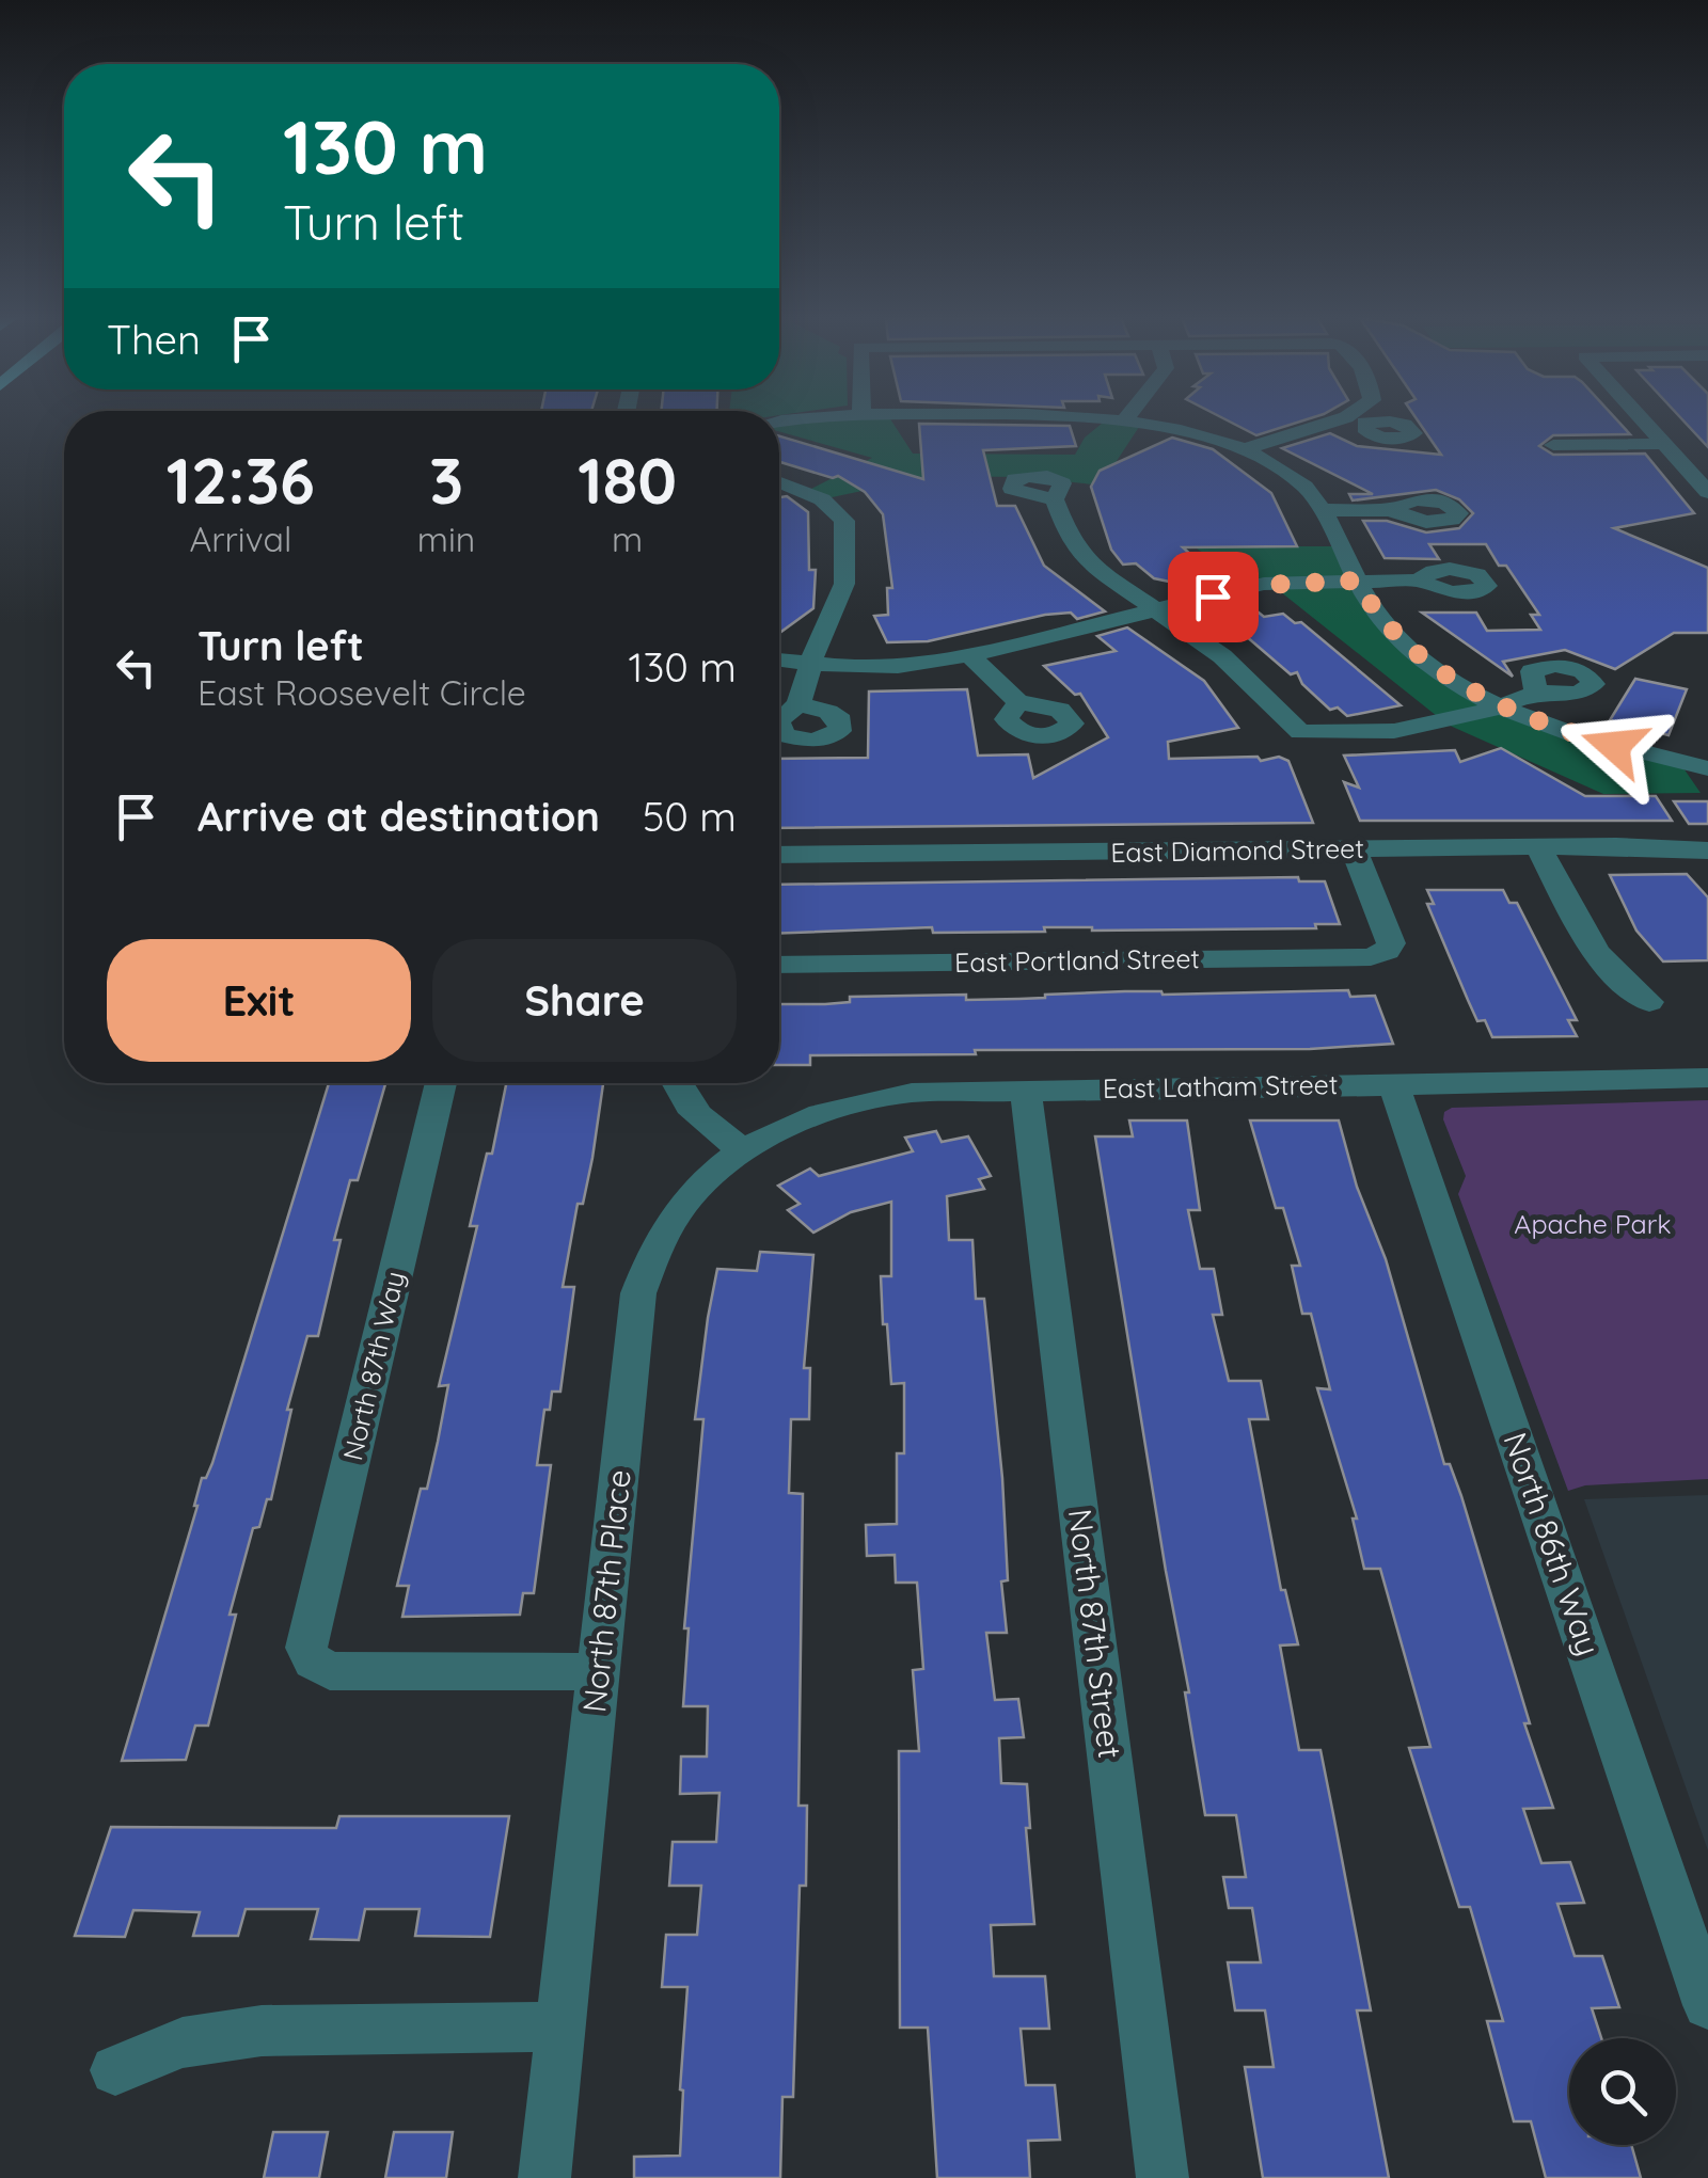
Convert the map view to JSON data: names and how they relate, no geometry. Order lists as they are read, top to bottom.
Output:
{
  "streets": {
    "street": [
      "East Diamond Street",
      "East Portland Street",
      "East Latham Street",
      "North 87th Way",
      "North 86th Way",
      "North 87th Place",
      "North 87th Street"
    ]
  },
  "crossings": [
    ["East Diamond Street", "East Portland Street"],
    ["East Latham Street", "North 86th Way"],
    ["East Latham Street", "North 87th Place"],
    ["East Latham Street", "North 87th Street"],
    ["North 87th Way", "North 87th Place"]
  ],
  "parks": ["Apache Park"],
  "page": {
    "turn": ["130 m", "Turn left"],
    "then": "Then",
    "eta": [
      "12:36",
      "Arrival",
      "3",
      "min",
      "180",
      "m"
    ],
    "list": [
      {
        "name": "Turn left",
        "note": "East Roosevelt Circle",
        "value": "130 m"
      },
      {
        "name": "Arrive at destination",
        "value": "50 m"
      }
    ],
    "buttons": ["Exit", "Share"]
  }
}
